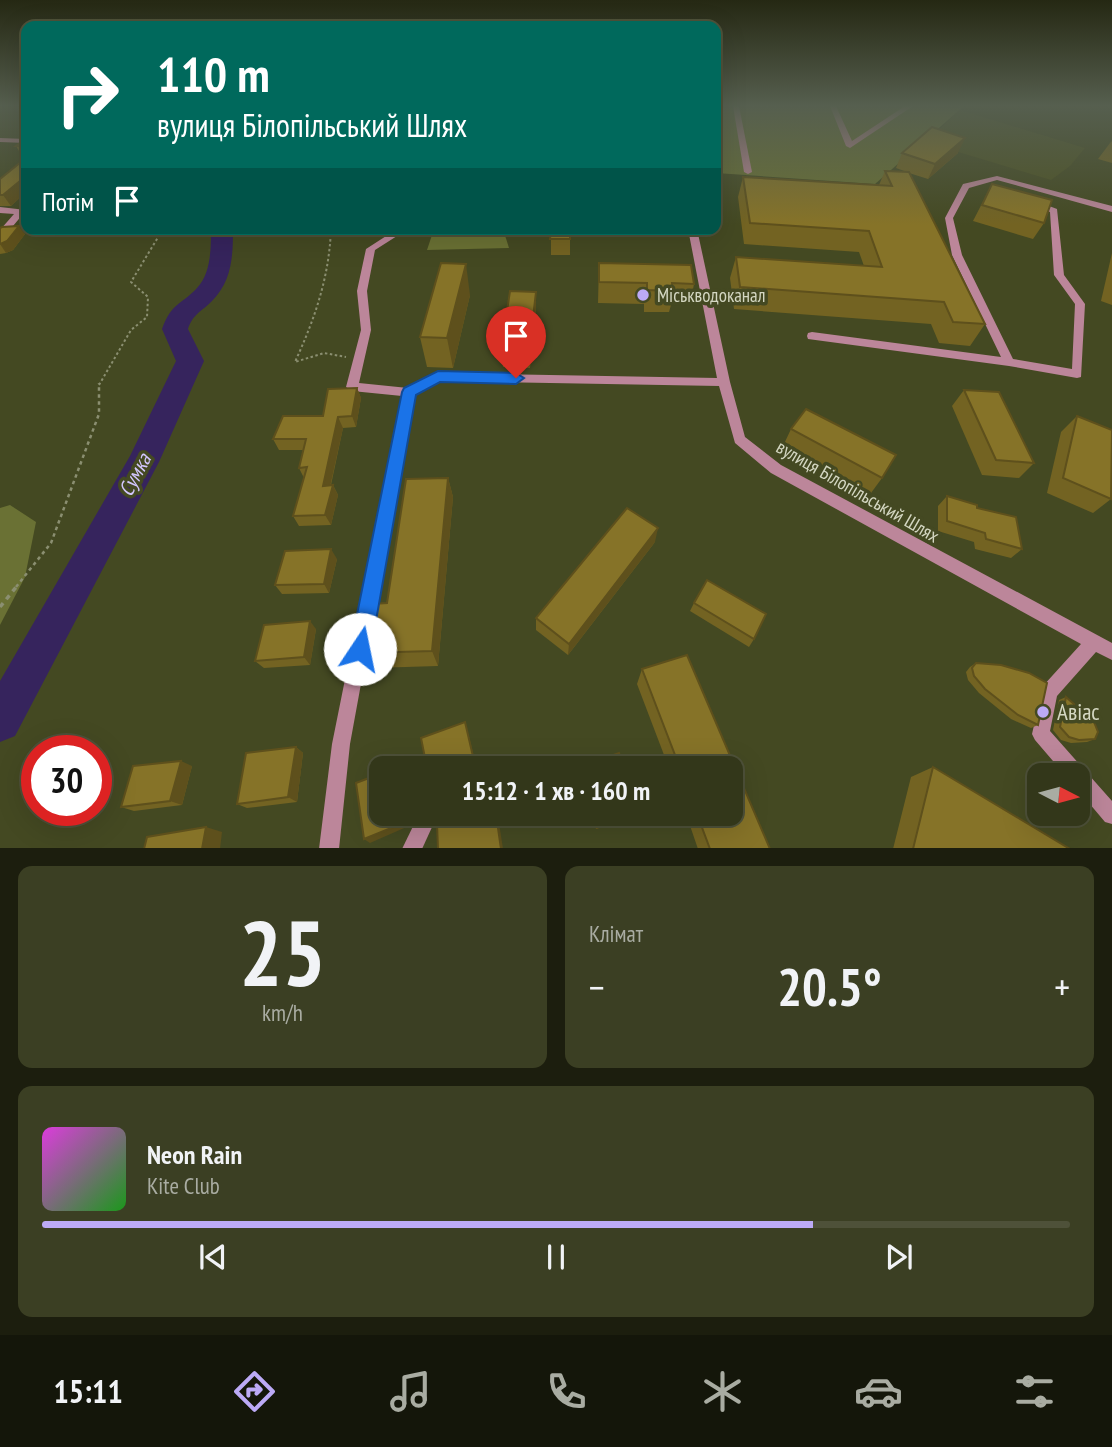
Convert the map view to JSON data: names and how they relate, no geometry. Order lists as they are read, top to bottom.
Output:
{
  "streets": {
    "street": ["вулиця Білопільський Шлях"]
  },
  "water": ["Сумка"],
  "places": ["Міськводоканал", "Авіас"],
  "north": "right",
  "page": {
    "turn": ["110 m", "вулиця Білопільський Шлях"],
    "then": "Потім",
    "limit": "30",
    "trip": "15:12 · 1 хв · 160 m",
    "tile": [
      ["25", "km/h"],
      "Клімат"
    ],
    "heat": ["−", "20.5°", "+"],
    "song": ["Neon Rain", "Kite Club"],
    "tabs": "15:11"
  }
}
